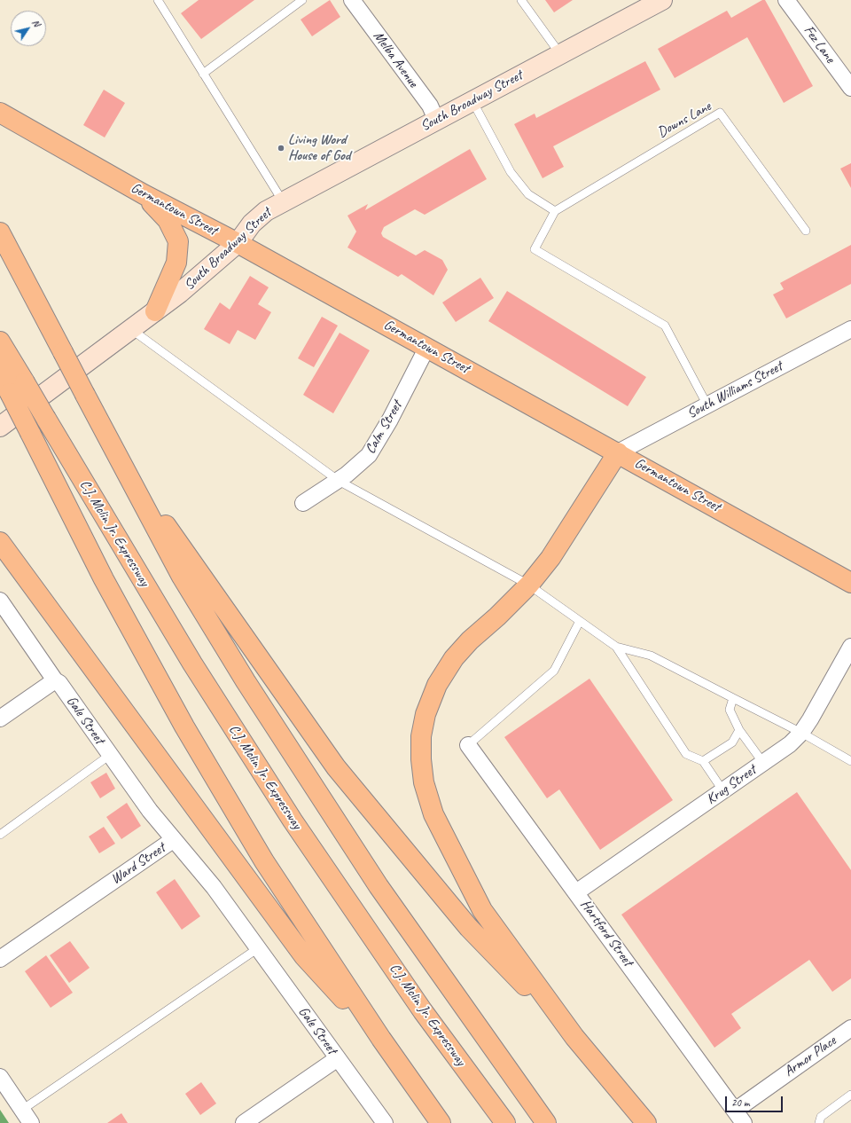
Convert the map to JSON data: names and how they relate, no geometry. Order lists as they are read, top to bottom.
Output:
{
  "streets": {
    "main road": ["Germantown Street", "C.J. Mclin Jr. Expressway"],
    "street": [
      "Fez Lane",
      "Melba Avenue",
      "South Broadway Street",
      "South Williams Street",
      "Calm Street",
      "Gale Street",
      "Krug Street",
      "Ward Street",
      "Hartford Street",
      "Armor Place"
    ],
    "lane": ["Downs Lane"]
  },
  "crossings": [
    ["Melba Avenue", "South Broadway Street"],
    ["South Broadway Street", "Germantown Street"],
    ["Germantown Street", "South Williams Street"],
    ["Germantown Street", "Calm Street"],
    ["Gale Street", "Ward Street"],
    ["Krug Street", "Hartford Street"],
    ["Hartford Street", "Armor Place"]
  ],
  "places": ["Living Word House of God"],
  "scale_bar": "20 m",
  "north": "top right"
}
